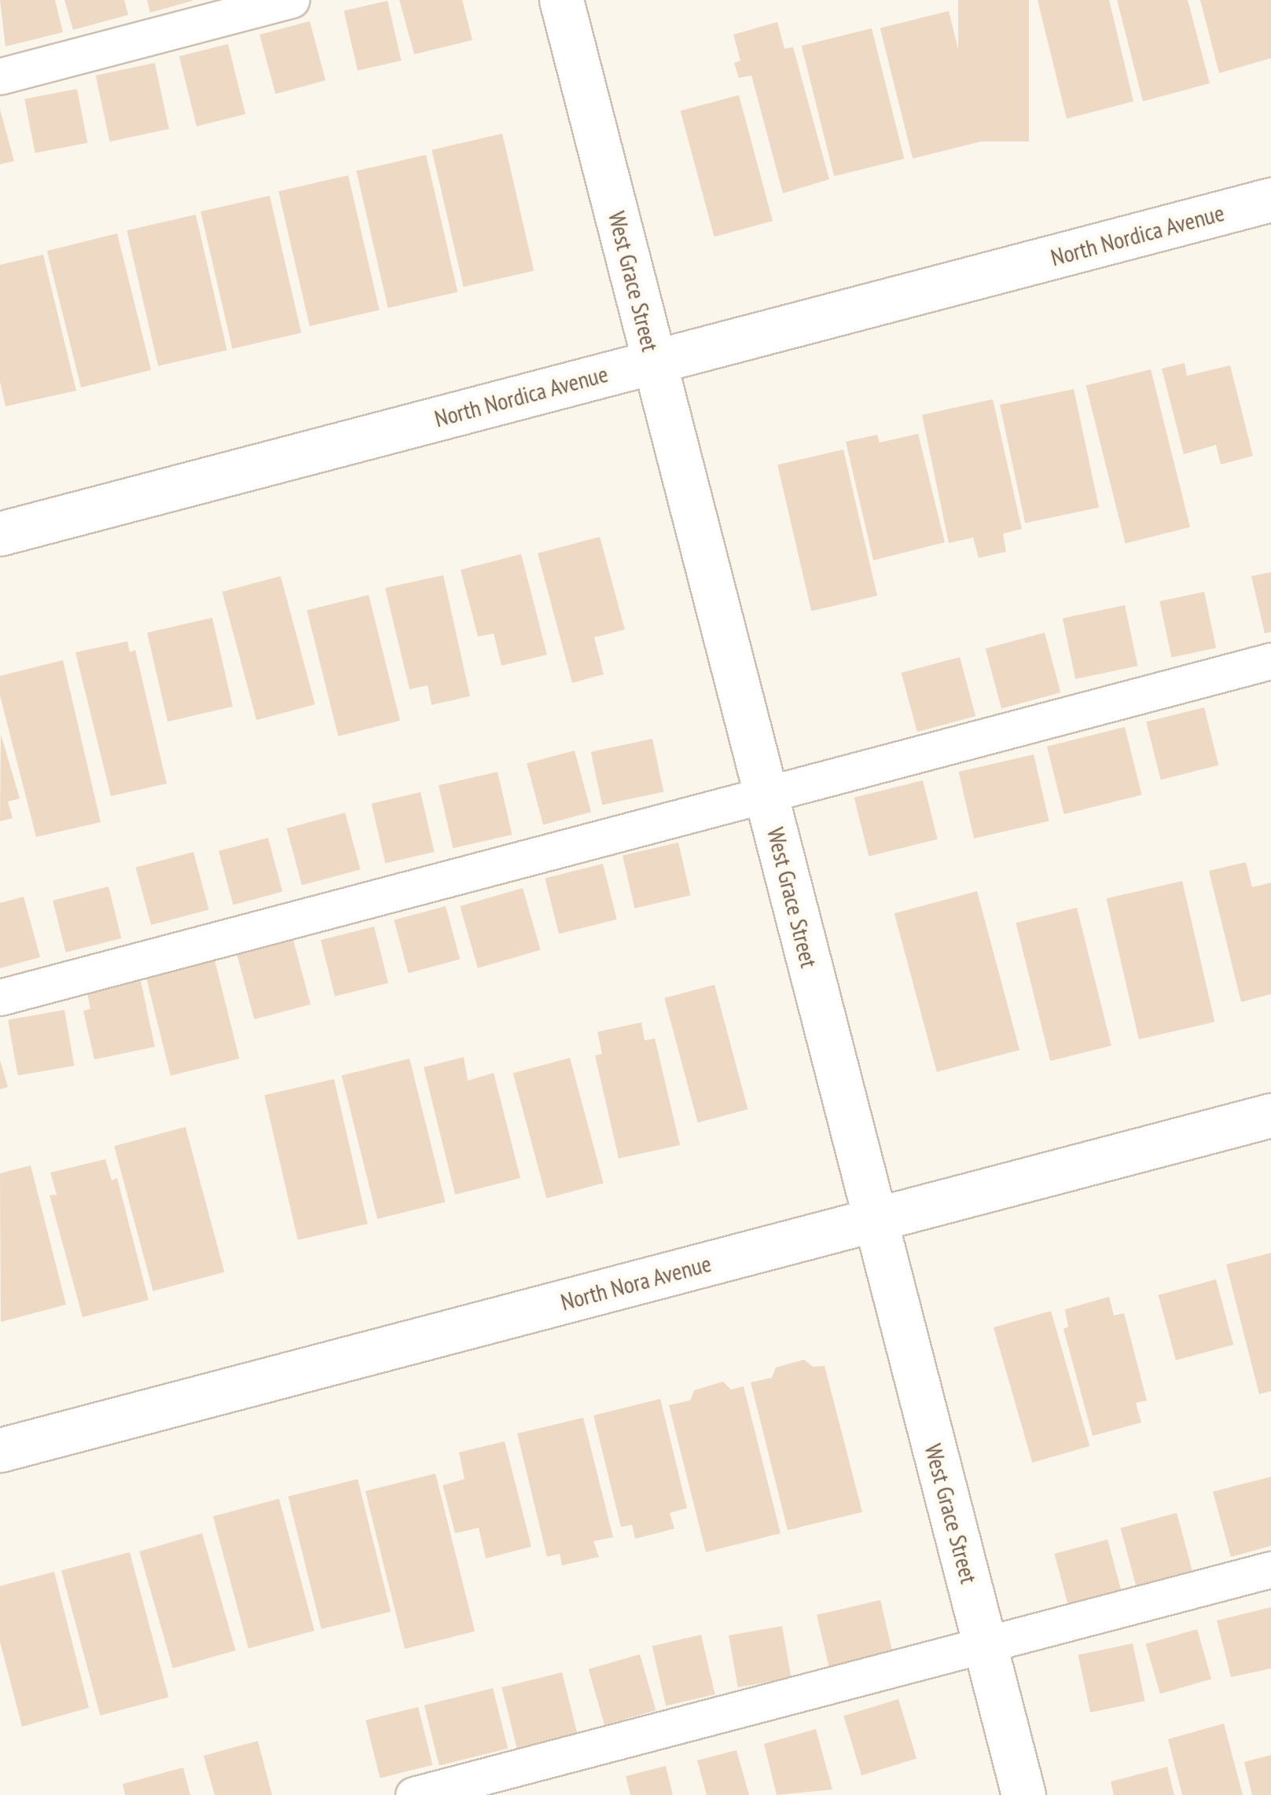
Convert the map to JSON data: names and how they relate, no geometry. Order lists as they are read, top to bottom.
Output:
{
  "streets": {
    "street": ["North Nordica Avenue", "West Grace Street", "North Nora Avenue"]
  },
  "crossings": [
    ["North Nordica Avenue", "West Grace Street"],
    ["West Grace Street", "North Nora Avenue"]
  ]
}
